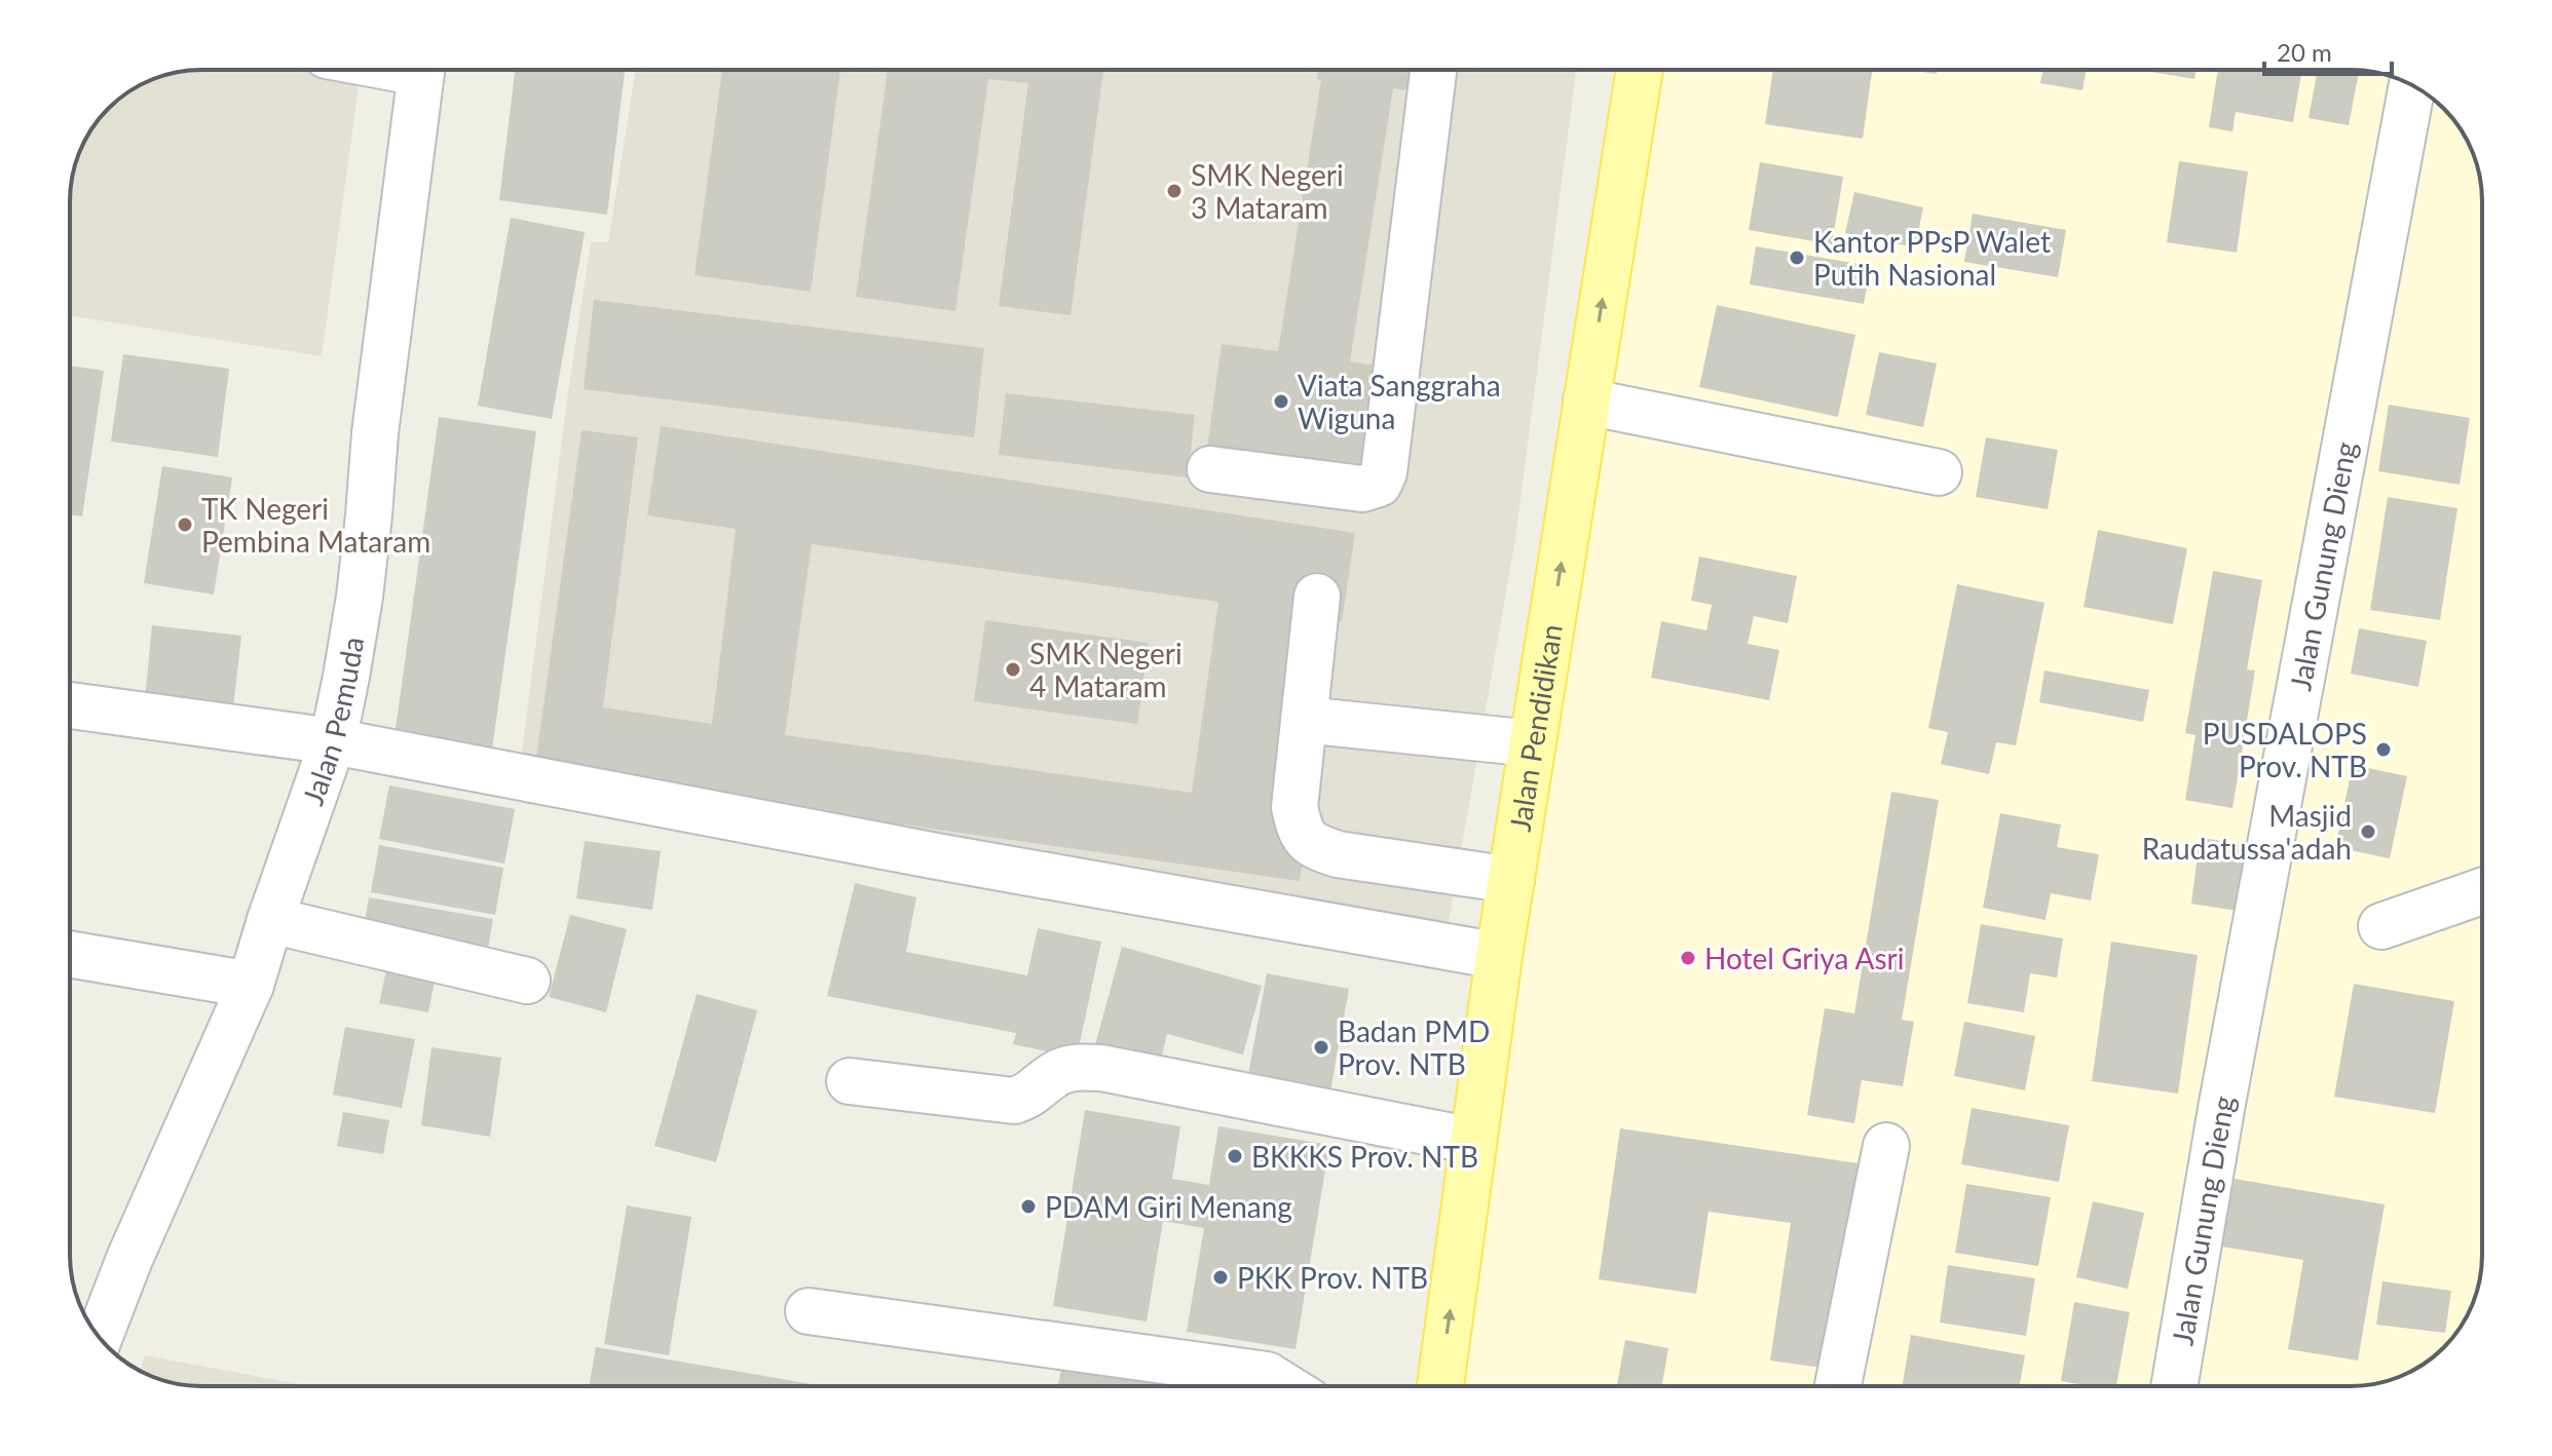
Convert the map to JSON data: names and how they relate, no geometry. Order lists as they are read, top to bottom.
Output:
{
  "streets": {
    "main road": ["Jalan Pendidikan"],
    "street": ["Jalan Gunung Dieng", "Jalan Pemuda"]
  },
  "one_way": ["Jalan Pendidikan"],
  "places": [
    "SMK Negeri 3 Mataram",
    "Kantor PPsP Walet Putih Nasional",
    "Viata Sanggraha Wiguna",
    "TK Negeri Pembina Mataram",
    "SMK Negeri 4 Mataram",
    "PUSDALOPS Prov. NTB",
    "Masjid Raudatussa'adah",
    "Hotel Griya Asri",
    "Badan PMD Prov. NTB",
    "BKKKS Prov. NTB",
    "PDAM Giri Menang",
    "PKK Prov. NTB"
  ],
  "scale_bar": "20 m"
}
